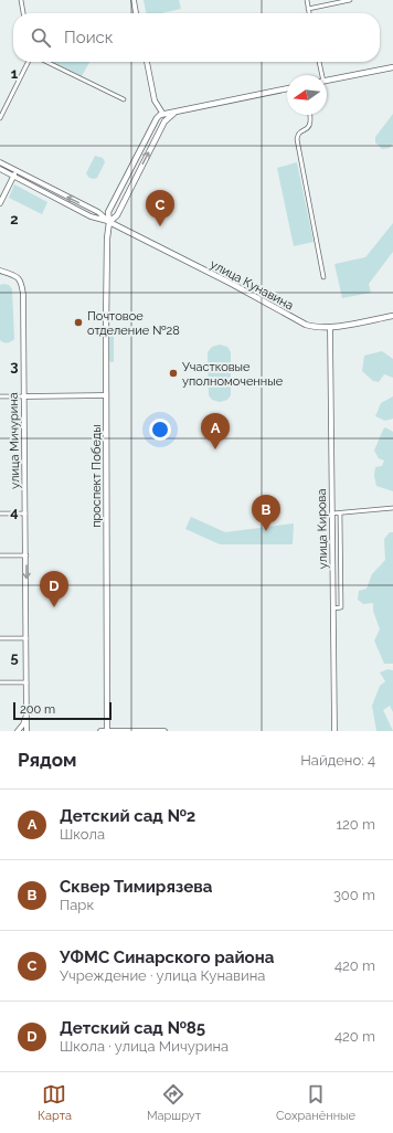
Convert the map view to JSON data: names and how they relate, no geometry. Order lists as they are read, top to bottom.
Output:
{
  "streets": {
    "main road": ["улица Кунавина", "проспект Победы"],
    "street": ["улица Мичурина", "улица Кирова"]
  },
  "crossings": [
    ["улица Кунавина", "проспект Победы"],
    ["улица Кунавина", "улица Кирова"]
  ],
  "places": ["Почтовое отделение №28", "Участковые уполномоченные"],
  "scale_bar": "200 m",
  "north": "left",
  "page": {
    "search": "Поиск",
    "pins": [
      "C",
      "A",
      "B",
      "D"
    ],
    "scale": "200 m",
    "heading": ["Рядом", "Найдено: 4"],
    "list": [
      {
        "mark": "A",
        "name": "Детский сад №2",
        "note": "Школа",
        "value": "120 m"
      },
      {
        "mark": "B",
        "name": "Сквер Тимирязева",
        "note": "Парк",
        "value": "300 m"
      },
      {
        "mark": "C",
        "name": "УФМС Синарского района",
        "note": "Учреждение · улица Кунавина",
        "value": "420 m"
      },
      {
        "mark": "D",
        "name": "Детский сад №85",
        "note": "Школа · улица Мичурина",
        "value": "420 m"
      }
    ],
    "nav": ["Карта", "Маршрут", "Сохранённые"]
  },
  "grid": {
    "rows": [
      "1",
      "2",
      "3",
      "4",
      "5"
    ]
  }
}
